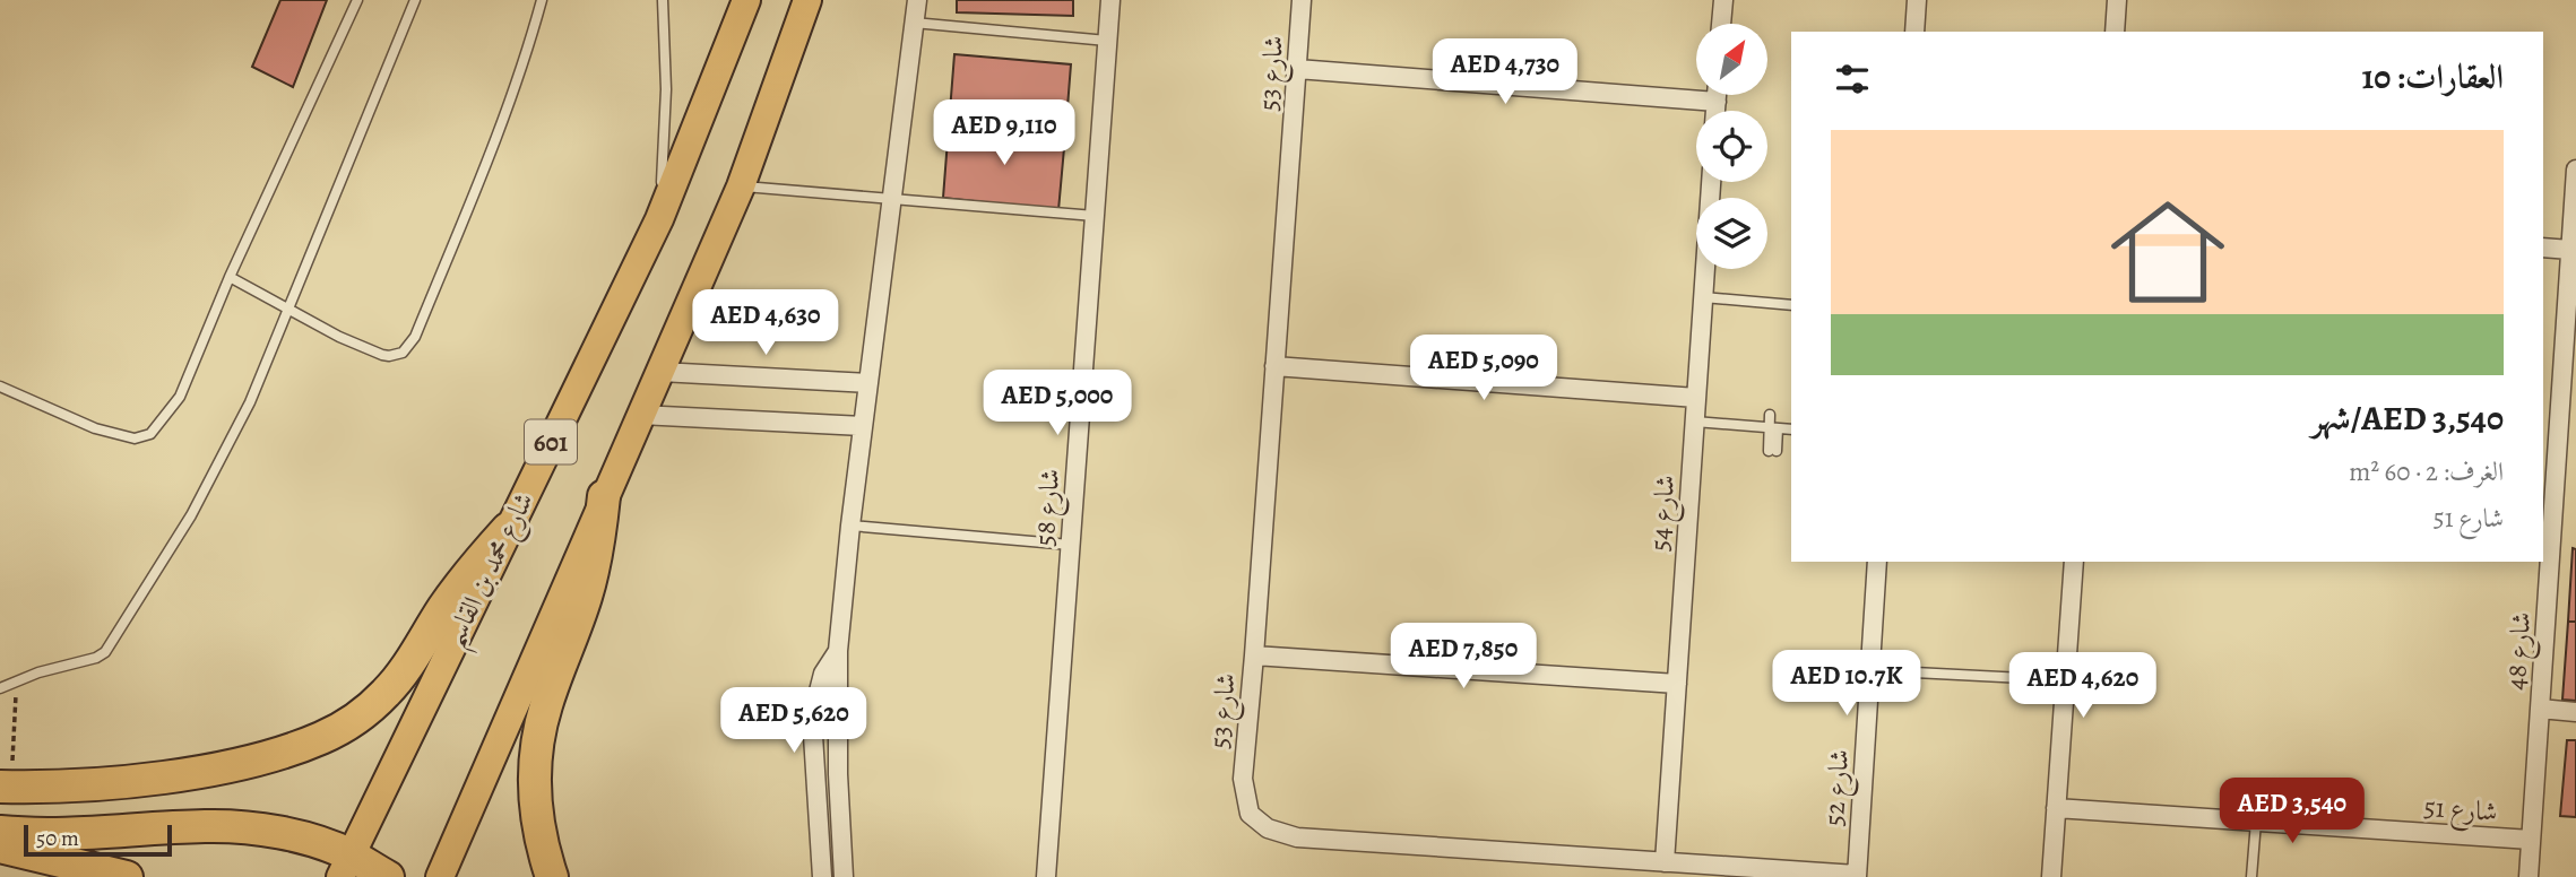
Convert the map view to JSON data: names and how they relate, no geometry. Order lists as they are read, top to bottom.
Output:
{
  "streets": {
    "main road": ["601", "شارع محمد بن القاسم"],
    "street": [
      "شارع 53",
      "شارع 58",
      "شارع 54",
      "شارع 48",
      "شارع 52",
      "شارع 51"
    ]
  },
  "crossings": [
    ["شارع 53", "شارع 54"],
    ["شارع 53", "شارع 52"],
    ["شارع 48", "شارع 51"]
  ],
  "scale_bar": "50 m",
  "north": "top right",
  "page": {
    "heading": "العقارات: 10",
    "price": [
      "AED 4,730",
      "AED 9,110",
      "AED 4,630",
      "AED 5,090",
      "AED 5,000",
      "AED 7,850",
      "AED 10.7K",
      "AED 4,620",
      "AED 5,620",
      "AED 3,540"
    ],
    "list": [
      {
        "name": "AED 3,540/شهر",
        "note": "الغرف: 2 · 60 m² · شارع 51"
      }
    ],
    "scale": "50 m"
  }
}
